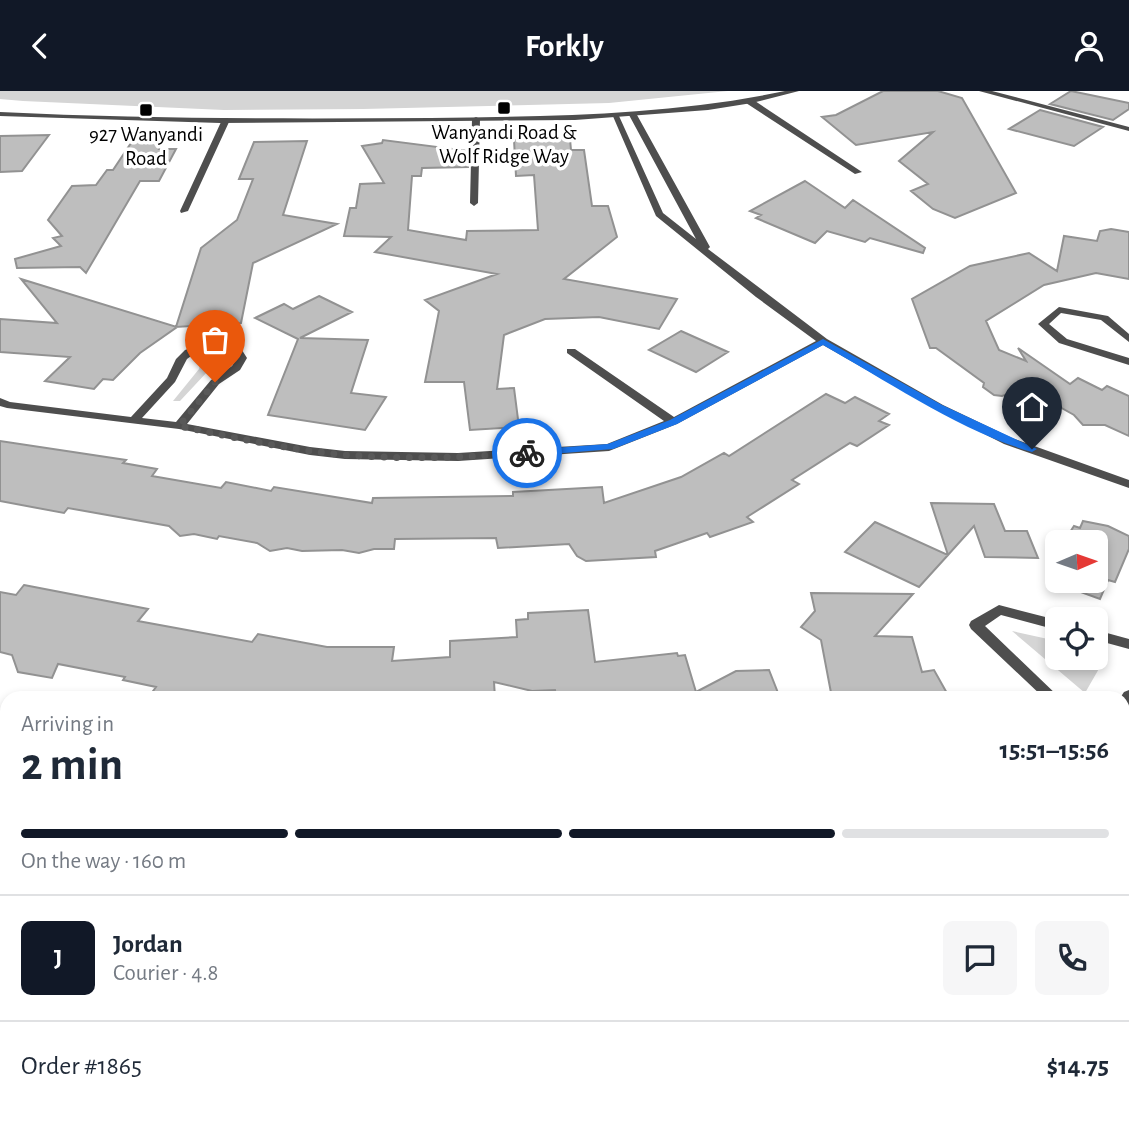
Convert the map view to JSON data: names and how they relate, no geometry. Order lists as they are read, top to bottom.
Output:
{
  "places": {
    "transit": ["Wanyandi Road & Wolf Ridge Way", "927 Wanyandi Road"]
  },
  "north": "right",
  "page": {
    "header": "Forkly",
    "heading": ["2 min", "Arriving in", "15:51–15:56"],
    "panel": [
      "Jordan",
      "Courier · 4.8",
      "Order #1865",
      "$14.75"
    ],
    "bar": "On the way · 160 m",
    "round": "J"
  }
}
